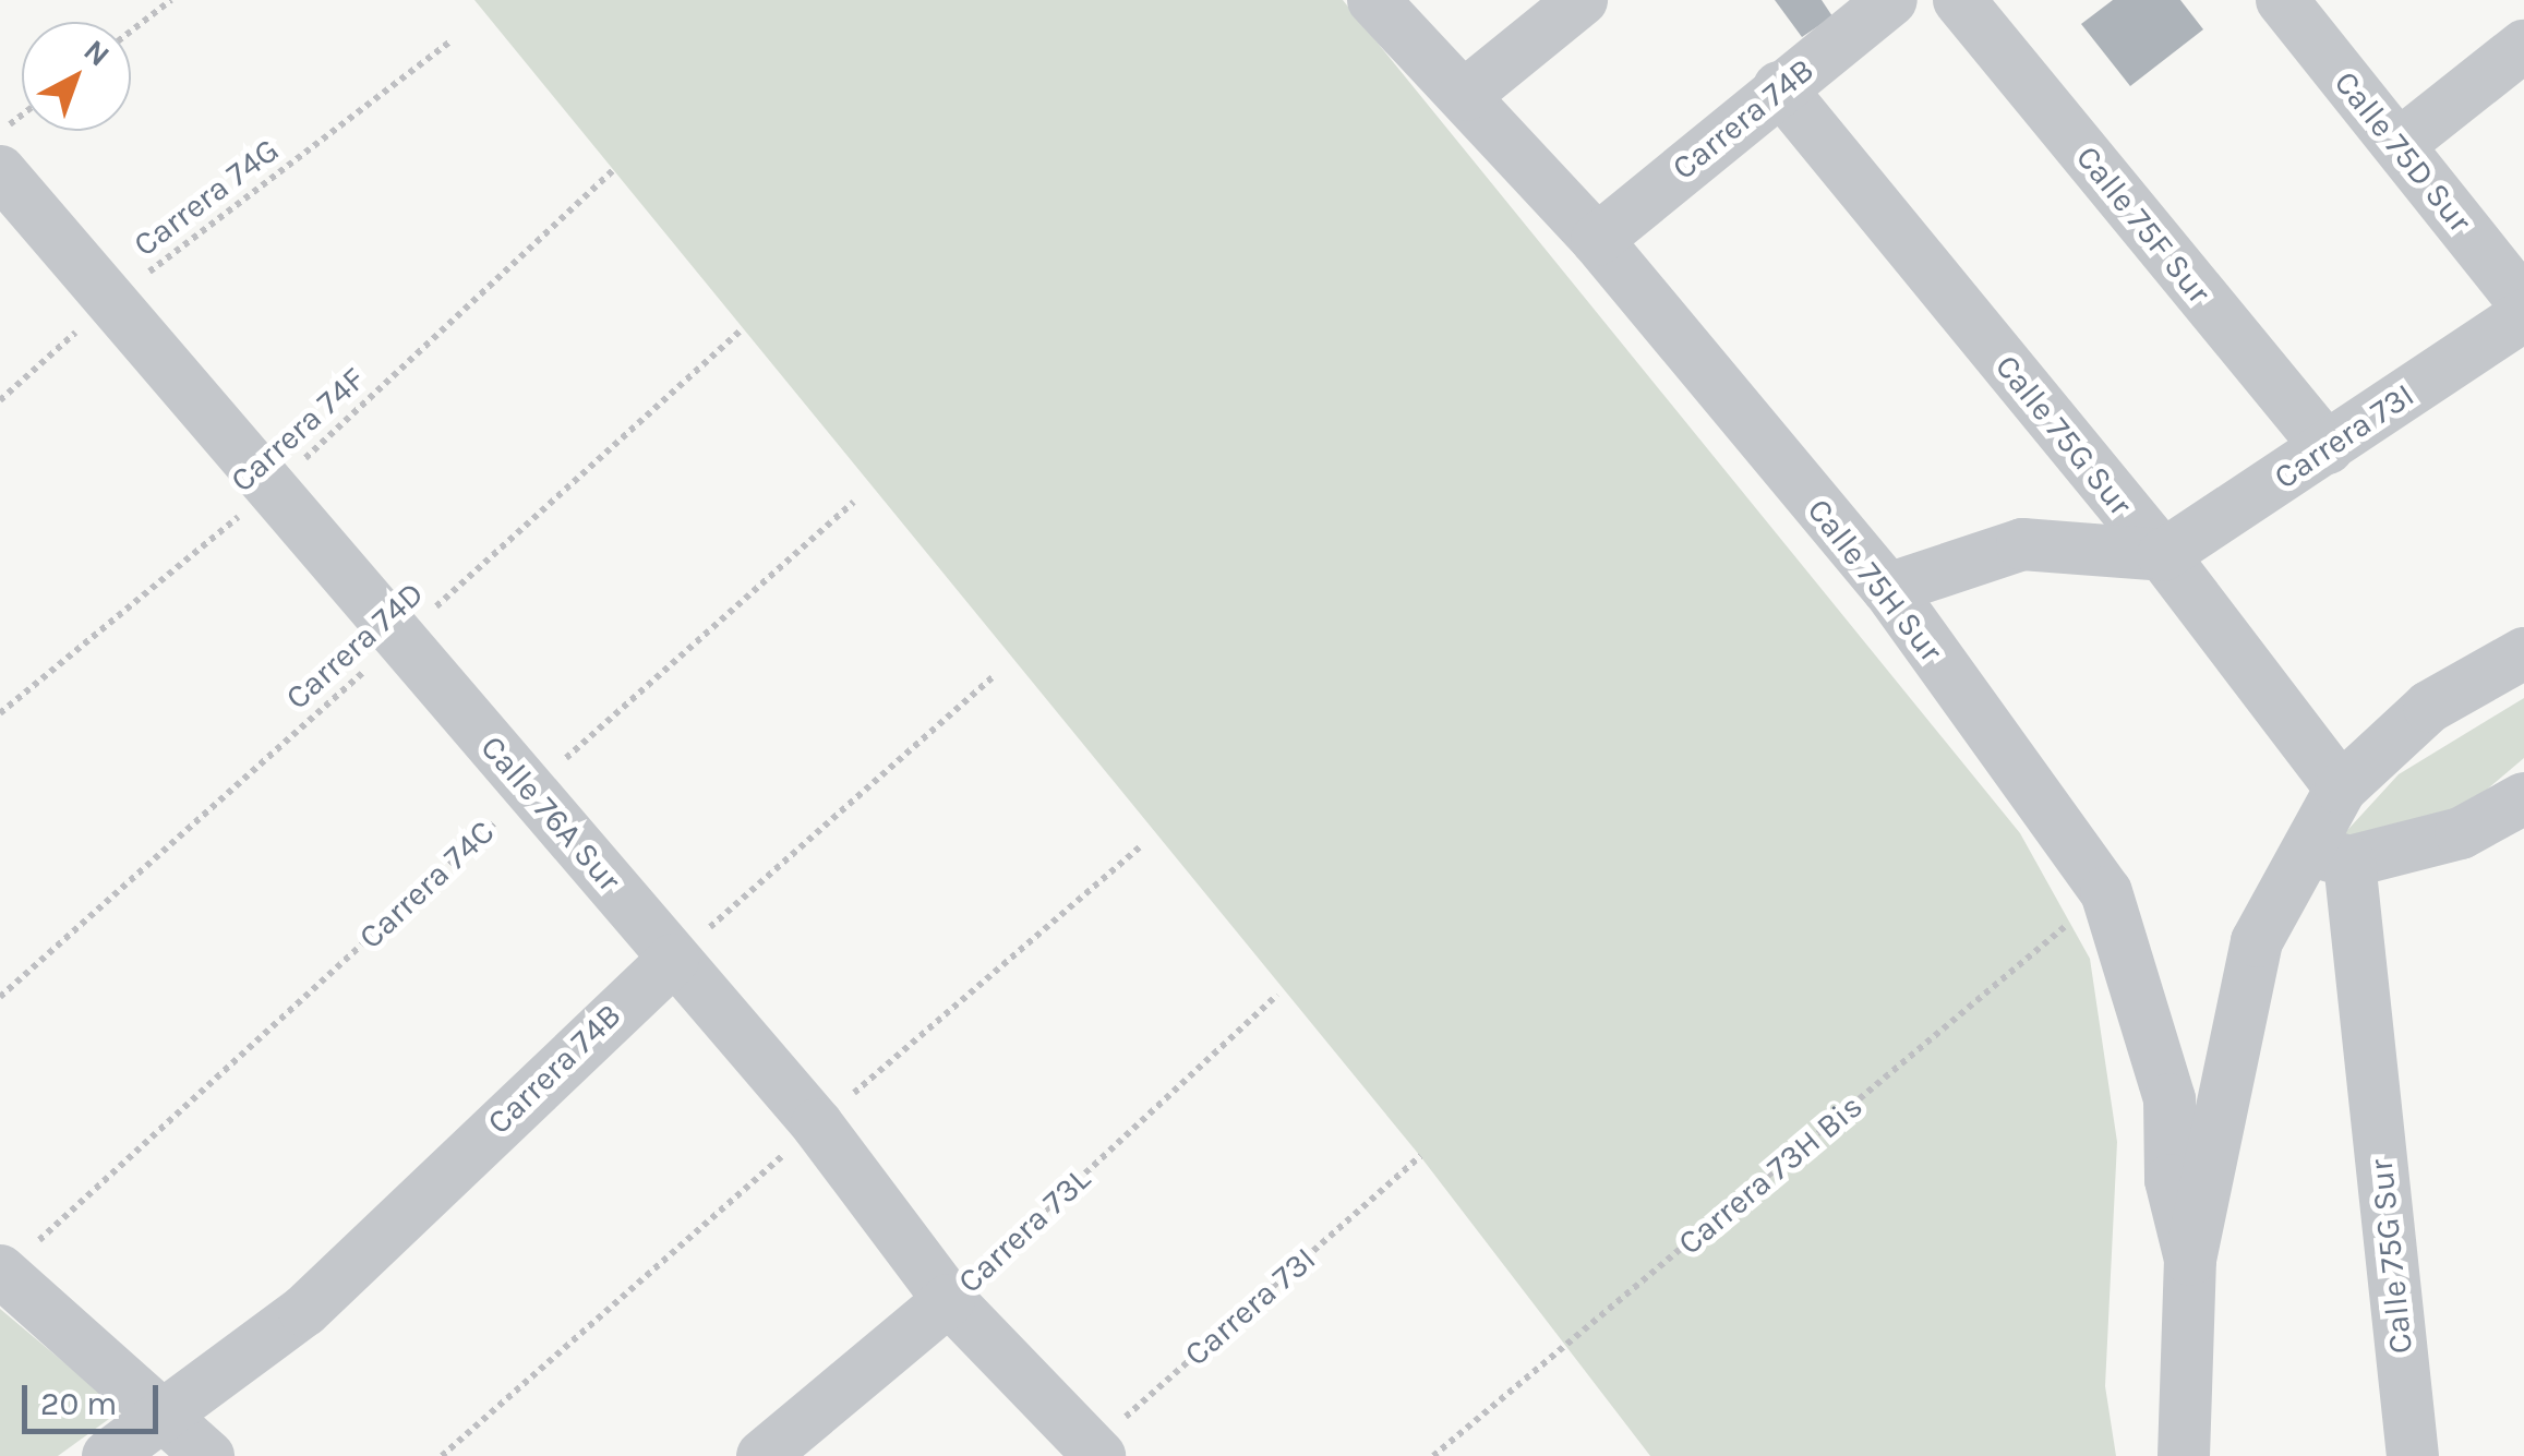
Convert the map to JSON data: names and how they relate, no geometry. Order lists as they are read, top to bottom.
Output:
{
  "streets": {
    "street": [
      "Carrera 74B",
      "Calle 75D Sur",
      "Calle 75F Sur",
      "Calle 75G Sur",
      "Carrera 73I",
      "Calle 75H Sur",
      "Calle 76A Sur",
      "Carrera 73L"
    ],
    "path": [
      "Carrera 74G",
      "Carrera 74F",
      "Carrera 74D",
      "Carrera 74C",
      "Carrera 73H Bis"
    ]
  },
  "crossings": [
    ["Carrera 74B", "Calle 75G Sur"],
    ["Carrera 74B", "Calle 75H Sur"],
    ["Carrera 74B", "Calle 76A Sur"],
    ["Carrera 74G", "Calle 76A Sur"],
    ["Calle 75F Sur", "Carrera 73I"],
    ["Carrera 74F", "Calle 76A Sur"],
    ["Calle 75G Sur", "Carrera 73I"],
    ["Carrera 73I", "Calle 76A Sur"],
    ["Calle 75H Sur", "Carrera 73H Bis"],
    ["Carrera 74D", "Calle 76A Sur"],
    ["Calle 76A Sur", "Carrera 74C"],
    ["Calle 76A Sur", "Carrera 73L"]
  ],
  "scale_bar": "20 m",
  "north": "top right"
}
